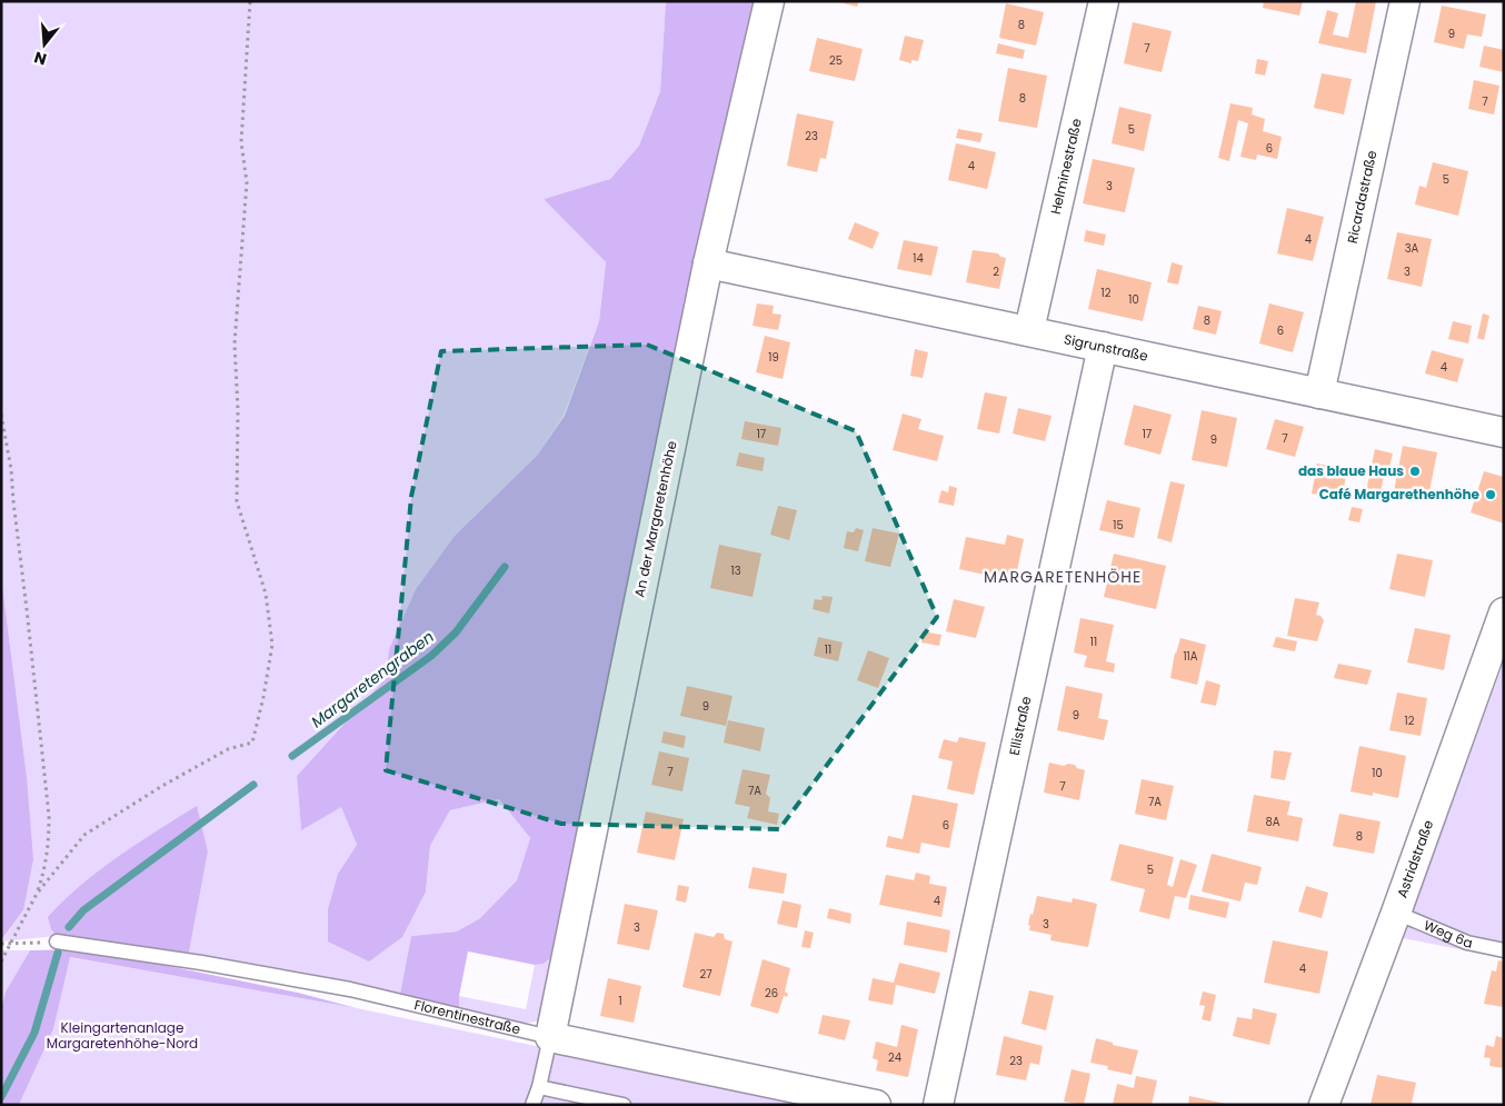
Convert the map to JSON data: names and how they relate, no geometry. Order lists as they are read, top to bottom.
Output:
{
  "streets": {
    "street": [
      "Helminestraße",
      "Ricardastraße",
      "Sigrunstraße",
      "An der Margaretenhöhe",
      "Ellistraße",
      "Astridstraße",
      "Florentinestraße"
    ],
    "lane": ["Weg 6a"]
  },
  "crossings": [
    ["Helminestraße", "Sigrunstraße"],
    ["Ricardastraße", "Sigrunstraße"],
    ["Sigrunstraße", "An der Margaretenhöhe"],
    ["Sigrunstraße", "Ellistraße"],
    ["An der Margaretenhöhe", "Florentinestraße"],
    ["Astridstraße", "Weg 6a"]
  ],
  "districts": ["MARGARETENHÖHE"],
  "water": ["Margaretengraben"],
  "parks": ["Kleingartenanlage Margaretenhöhe-Nord"],
  "places": ["das blaue Haus", "Café Margarethenhöhe"],
  "house_numbers": [
    "8",
    "9",
    "7",
    "25",
    "8",
    "7",
    "5",
    "23",
    "6",
    "4",
    "5",
    "3",
    "4",
    "3A",
    "14",
    "2",
    "3",
    "12",
    "10",
    "8",
    "6",
    "19",
    "4",
    "17",
    "17",
    "7",
    "9",
    "15",
    "13",
    "11",
    "11",
    "11A",
    "9",
    "9",
    "12",
    "7",
    "10",
    "7",
    "7A",
    "7A",
    "8A",
    "6",
    "8",
    "5",
    "4",
    "3",
    "3",
    "4",
    "27",
    "26",
    "1",
    "24",
    "23"
  ],
  "north": "bottom"
}
